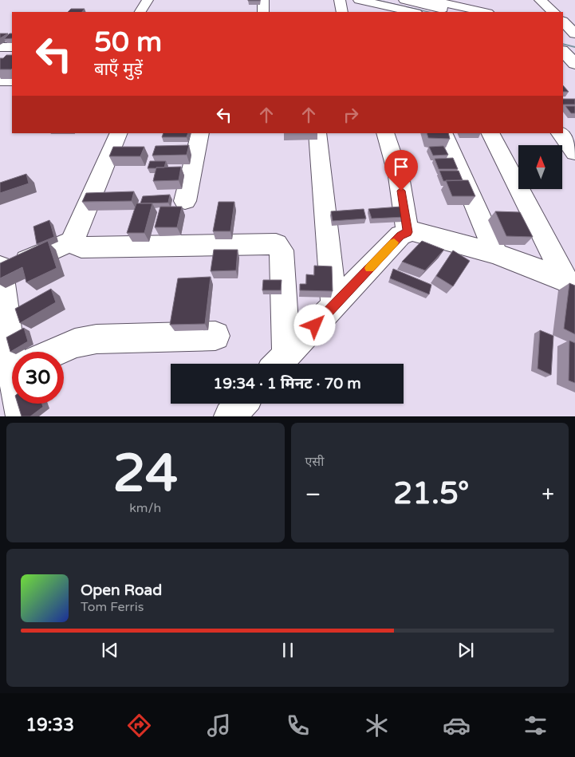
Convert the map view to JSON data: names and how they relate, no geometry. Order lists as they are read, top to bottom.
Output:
{
  "north": "top",
  "page": {
    "turn": ["50 m", "बाएँ मुड़ें"],
    "limit": "30",
    "trip": "19:34 · 1 मिनट · 70 m",
    "tile": [
      ["24", "km/h"],
      "एसी"
    ],
    "heat": ["−", "21.5°", "+"],
    "song": ["Open Road", "Tom Ferris"],
    "tabs": "19:33"
  }
}
